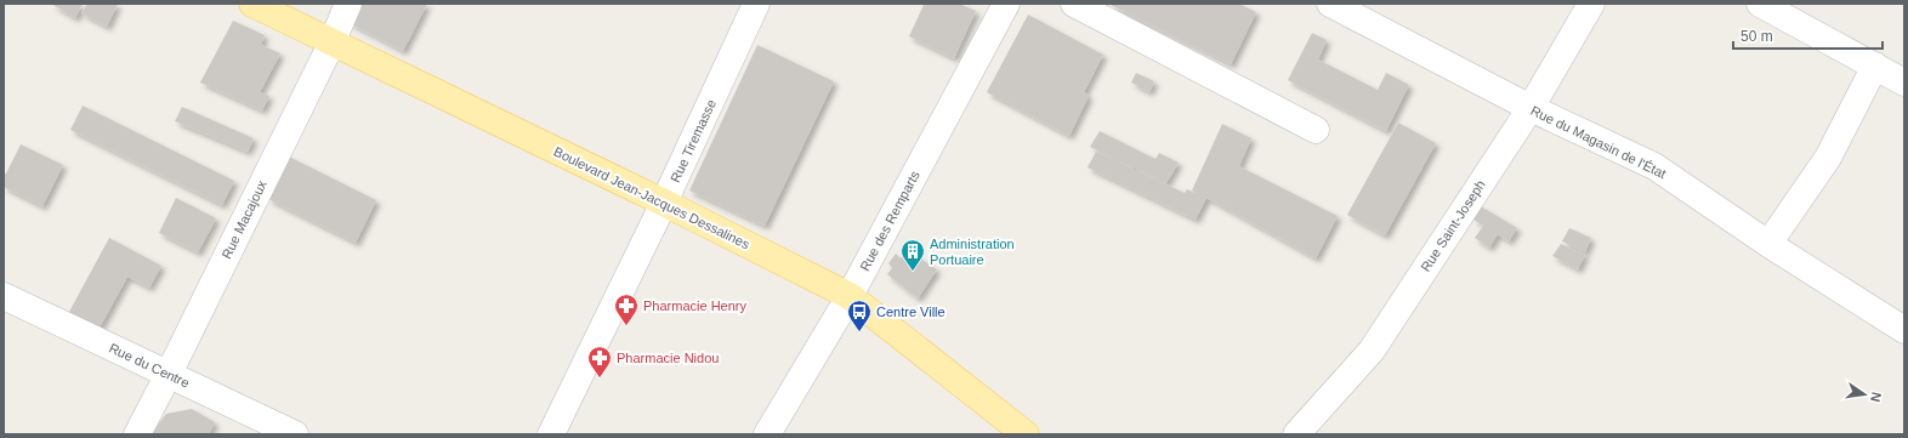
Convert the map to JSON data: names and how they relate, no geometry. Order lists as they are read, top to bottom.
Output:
{
  "streets": {
    "main road": ["Boulevard Jean-Jacques Dessalines"],
    "street": [
      "Rue Tiremasse",
      "Rue du Magasin de l'État",
      "Rue Macajoux",
      "Rue des Remparts",
      "Rue Saint-Joseph",
      "Rue du Centre"
    ]
  },
  "crossings": [
    ["Rue Tiremasse", "Boulevard Jean-Jacques Dessalines"],
    ["Rue du Magasin de l'État", "Rue Saint-Joseph"],
    ["Boulevard Jean-Jacques Dessalines", "Rue Macajoux"],
    ["Boulevard Jean-Jacques Dessalines", "Rue des Remparts"],
    ["Rue Macajoux", "Rue du Centre"]
  ],
  "places": {
    "building": ["Administration Portuaire"],
    "pharmacy": ["Pharmacie Henry", "Pharmacie Nidou"],
    "bus stop": ["Centre Ville"]
  },
  "scale_bar": "50 m",
  "north": "right"
}
